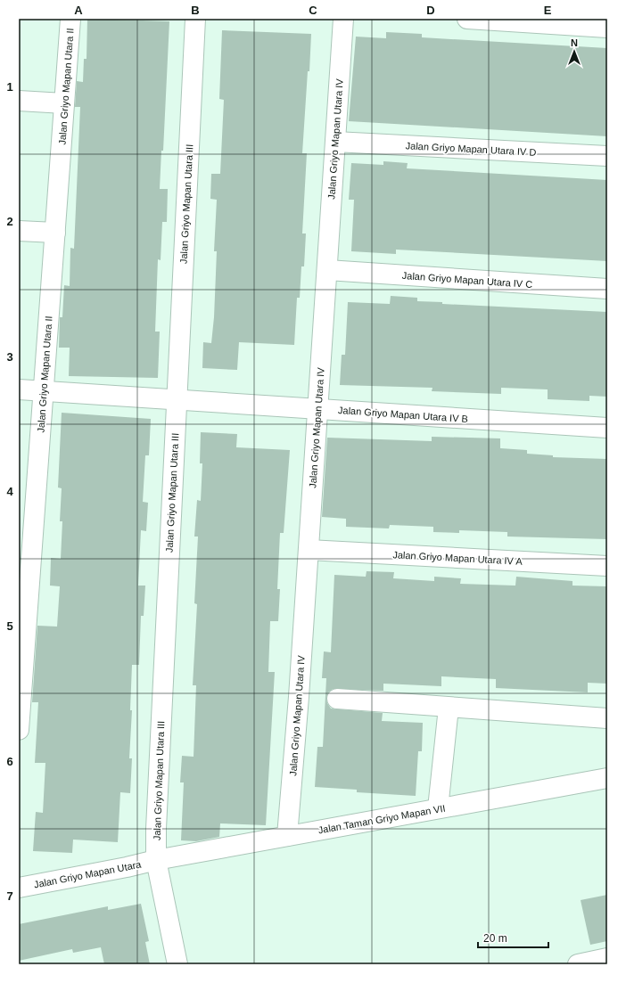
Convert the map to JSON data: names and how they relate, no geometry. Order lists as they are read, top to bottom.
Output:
{
  "streets": {
    "street": [
      "Jalan Griyo Mapan Utara II",
      "Jalan Griyo Mapan Utara IV",
      "Jalan Griyo Mapan Utara IV D",
      "Jalan Griyo Mapan Utara III",
      "Jalan Griyo Mapan Utara IV C",
      "Jalan Griyo Mapan Utara IV B",
      "Jalan Griyo Mapan Utara IV A",
      "Jalan Taman Griyo Mapan VII",
      "Jalan Griyo Mapan Utara"
    ]
  },
  "crossings": [
    ["Jalan Griyo Mapan Utara II", "Jalan Griyo Mapan Utara IV B"],
    ["Jalan Griyo Mapan Utara IV", "Jalan Griyo Mapan Utara IV D"],
    ["Jalan Griyo Mapan Utara IV", "Jalan Griyo Mapan Utara IV C"],
    ["Jalan Griyo Mapan Utara IV", "Jalan Griyo Mapan Utara IV B"],
    ["Jalan Griyo Mapan Utara IV", "Jalan Griyo Mapan Utara IV A"],
    ["Jalan Griyo Mapan Utara IV", "Jalan Taman Griyo Mapan VII"],
    ["Jalan Griyo Mapan Utara III", "Jalan Griyo Mapan Utara IV B"],
    ["Jalan Griyo Mapan Utara III", "Jalan Taman Griyo Mapan VII"],
    ["Jalan Griyo Mapan Utara III", "Jalan Griyo Mapan Utara"],
    ["Jalan Taman Griyo Mapan VII", "Jalan Griyo Mapan Utara"]
  ],
  "scale_bar": "20 m",
  "north": "top",
  "grid": {
    "columns": [
      "A",
      "B",
      "C",
      "D",
      "E"
    ],
    "rows": [
      "1",
      "2",
      "3",
      "4",
      "5",
      "6",
      "7"
    ]
  }
}
